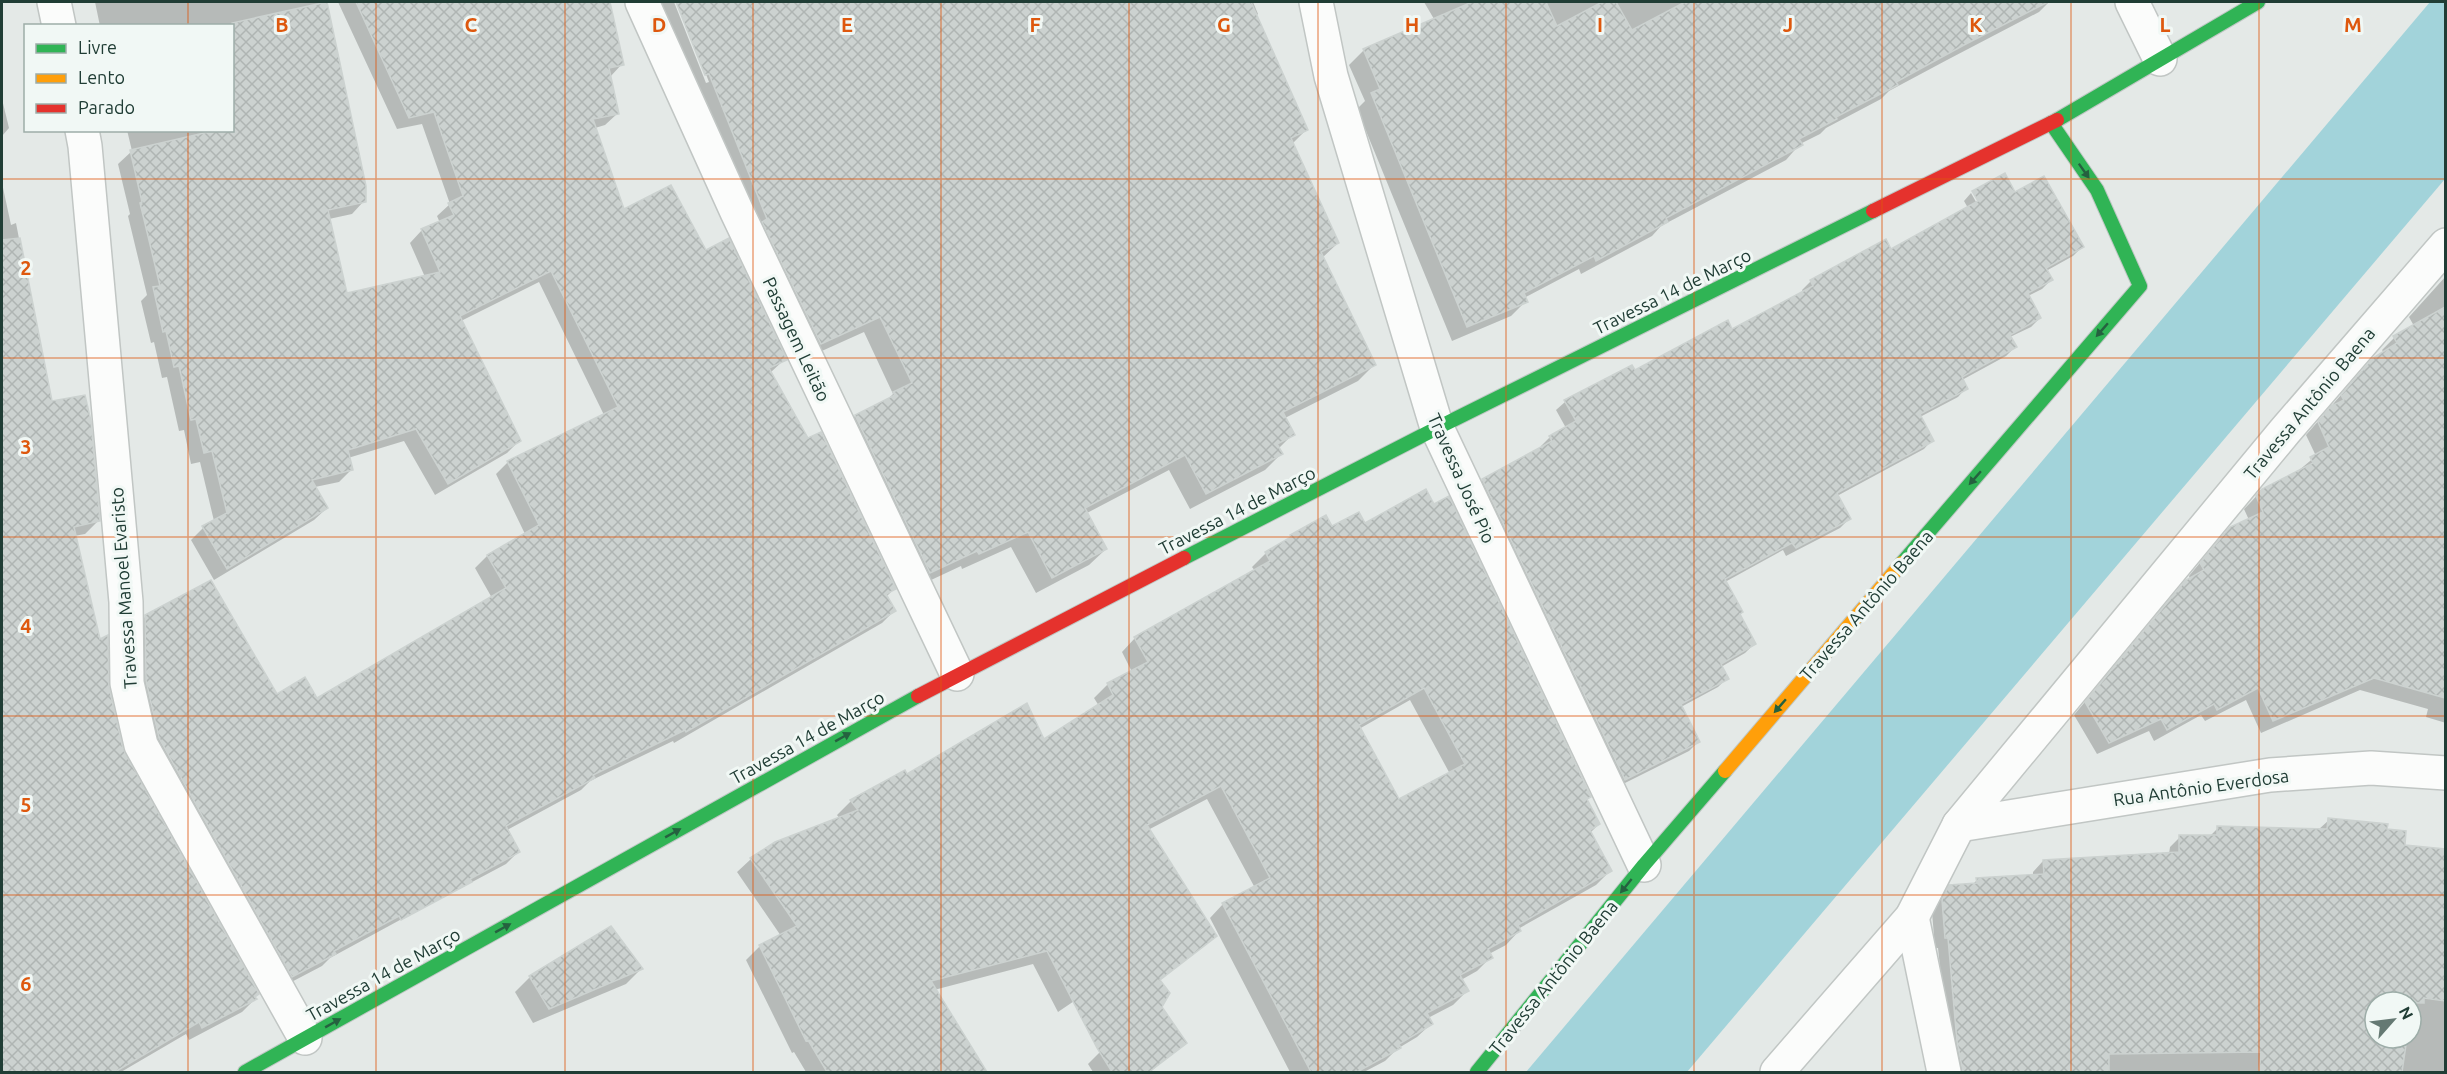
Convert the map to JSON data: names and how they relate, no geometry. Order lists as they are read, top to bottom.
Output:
{
  "streets": {
    "street": [
      "Travessa 14 de Março",
      "Passagem Leitão",
      "Travessa Antônio Baena",
      "Travessa José Pio",
      "Travessa Manoel Evaristo",
      "Rua Antônio Everdosa"
    ]
  },
  "crossings": [
    ["Travessa 14 de Março", "Passagem Leitão"],
    ["Travessa 14 de Março", "Travessa Antônio Baena"],
    ["Travessa 14 de Março", "Travessa José Pio"],
    ["Travessa 14 de Março", "Travessa Manoel Evaristo"],
    ["Travessa Antônio Baena", "Travessa José Pio"],
    ["Travessa Antônio Baena", "Rua Antônio Everdosa"]
  ],
  "one_way": ["Travessa Antônio Baena"],
  "legend": ["Livre", "Lento", "Parado"],
  "north": "top right",
  "grid": {
    "columns": [
      "B",
      "C",
      "D",
      "E",
      "F",
      "G",
      "H",
      "I",
      "J",
      "K",
      "L",
      "M"
    ],
    "rows": [
      "2",
      "3",
      "4",
      "5",
      "6"
    ]
  }
}
